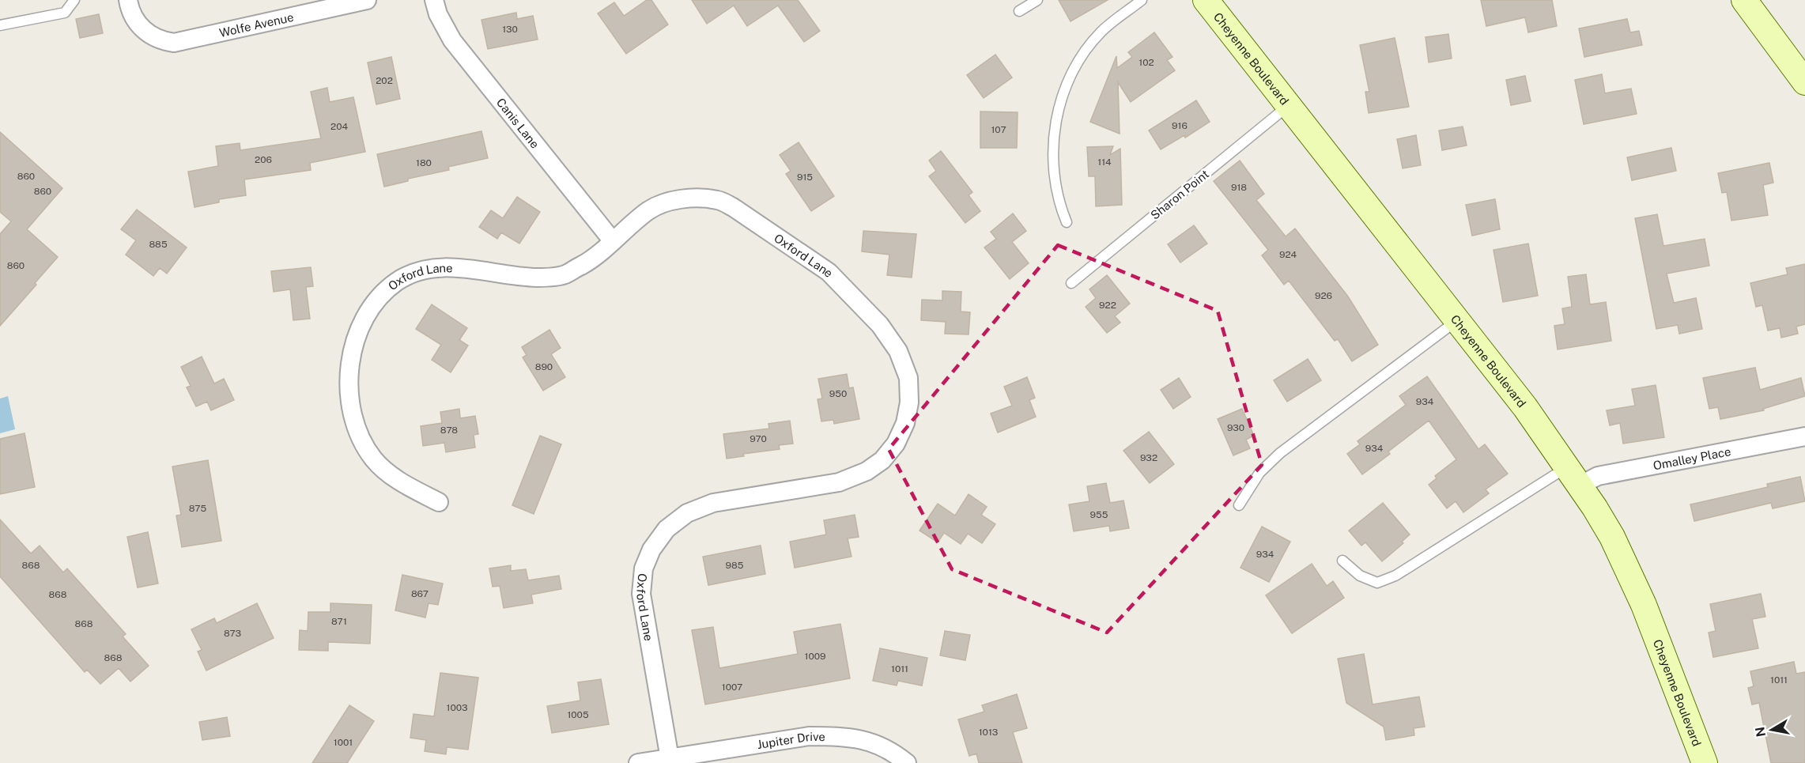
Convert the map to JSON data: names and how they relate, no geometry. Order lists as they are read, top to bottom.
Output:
{
  "streets": {
    "main road": ["Cheyenne Boulevard"],
    "street": [
      "Wolfe Avenue",
      "Canis Lane",
      "Oxford Lane",
      "Omalley Place",
      "Jupiter Drive"
    ],
    "lane": ["Sharon Point"]
  },
  "crossings": [
    ["Cheyenne Boulevard", "Sharon Point"],
    ["Cheyenne Boulevard", "Omalley Place"],
    ["Canis Lane", "Oxford Lane"],
    ["Oxford Lane", "Jupiter Drive"]
  ],
  "house_numbers": [
    "130",
    "102",
    "202",
    "916",
    "204",
    "107",
    "206",
    "114",
    "180",
    "860",
    "915",
    "918",
    "860",
    "885",
    "924",
    "860",
    "926",
    "922",
    "890",
    "950",
    "934",
    "930",
    "878",
    "970",
    "934",
    "932",
    "875",
    "955",
    "934",
    "868",
    "985",
    "867",
    "868",
    "871",
    "868",
    "873",
    "1009",
    "868",
    "1011",
    "1011",
    "1007",
    "1003",
    "1005",
    "1013",
    "1001"
  ],
  "north": "left"
}
